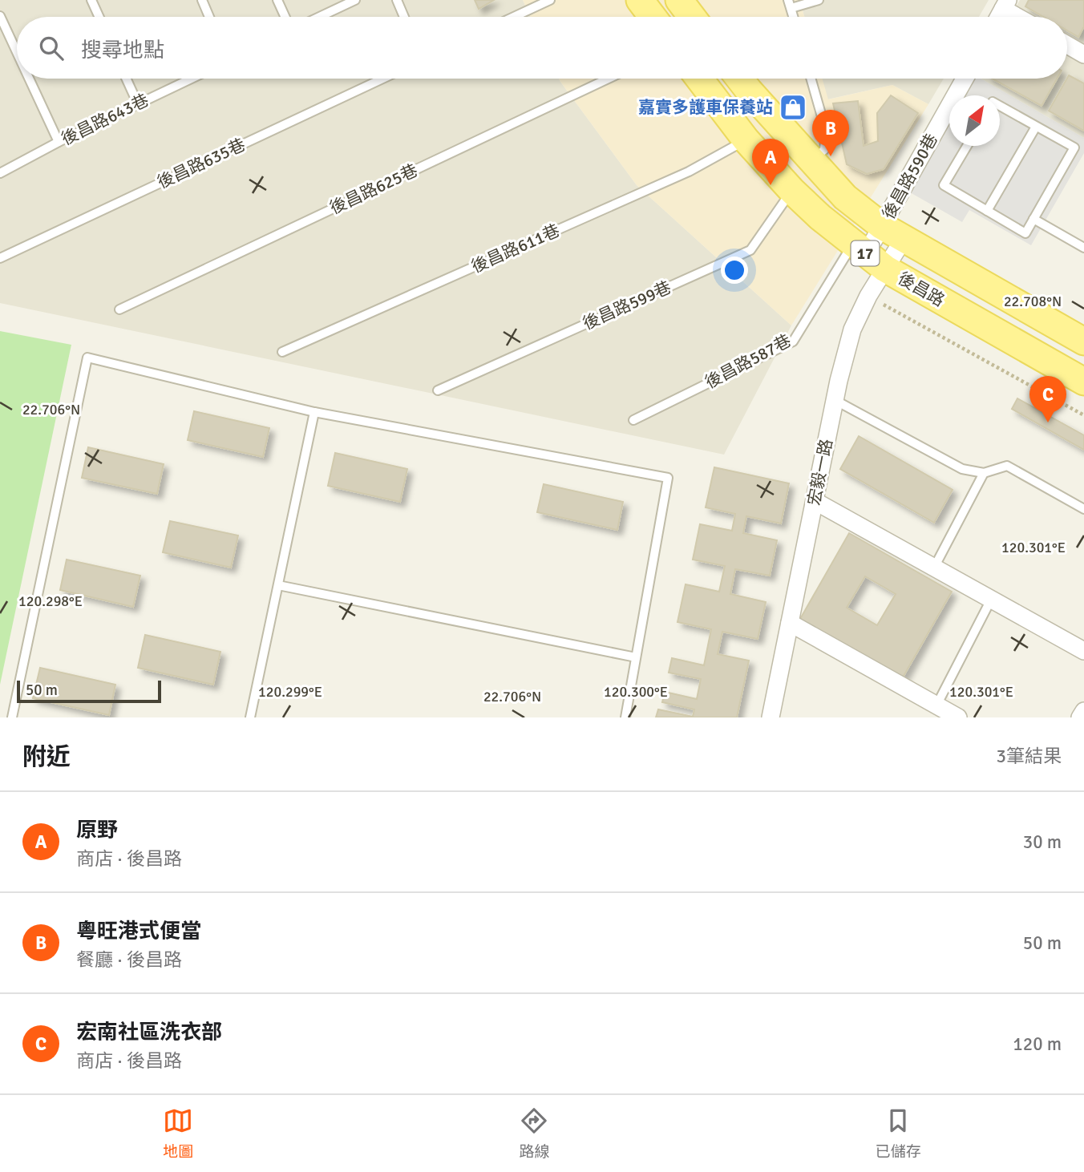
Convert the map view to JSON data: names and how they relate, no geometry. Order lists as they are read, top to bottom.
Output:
{
  "streets": {
    "main road": ["17", "後昌路"],
    "street": ["後昌路590巷", "宏毅一路"],
    "lane": [
      "後昌路643巷",
      "後昌路635巷",
      "後昌路625巷",
      "後昌路611巷",
      "後昌路599巷",
      "後昌路587巷"
    ]
  },
  "crossings": [
    ["後昌路590巷", "後昌路"],
    ["後昌路590巷", "後昌路587巷"],
    ["後昌路590巷", "宏毅一路"],
    ["後昌路611巷", "後昌路"],
    ["後昌路", "後昌路599巷"],
    ["後昌路", "後昌路587巷"],
    ["後昌路", "宏毅一路"],
    ["後昌路587巷", "宏毅一路"]
  ],
  "places": {
    "shop": ["嘉實多護車保養站"]
  },
  "scale_bar": "50 m",
  "north": "top right",
  "page": {
    "search": "搜尋地點",
    "pins": ["B", "A", "C"],
    "scale": "50 m",
    "heading": ["附近", "3筆結果"],
    "list": [
      {
        "mark": "A",
        "name": "原野",
        "note": "商店 · 後昌路",
        "value": "30 m"
      },
      {
        "mark": "B",
        "name": "粵旺港式便當",
        "note": "餐廳 · 後昌路",
        "value": "50 m"
      },
      {
        "mark": "C",
        "name": "宏南社區洗衣部",
        "note": "商店 · 後昌路",
        "value": "120 m"
      }
    ],
    "nav": ["地圖", "路線", "已儲存"]
  },
  "coordinates": [
    "22.708°N",
    "22.706°N",
    "120.301°E",
    "120.298°E",
    "120.299°E",
    "120.300°E"
  ]
}
